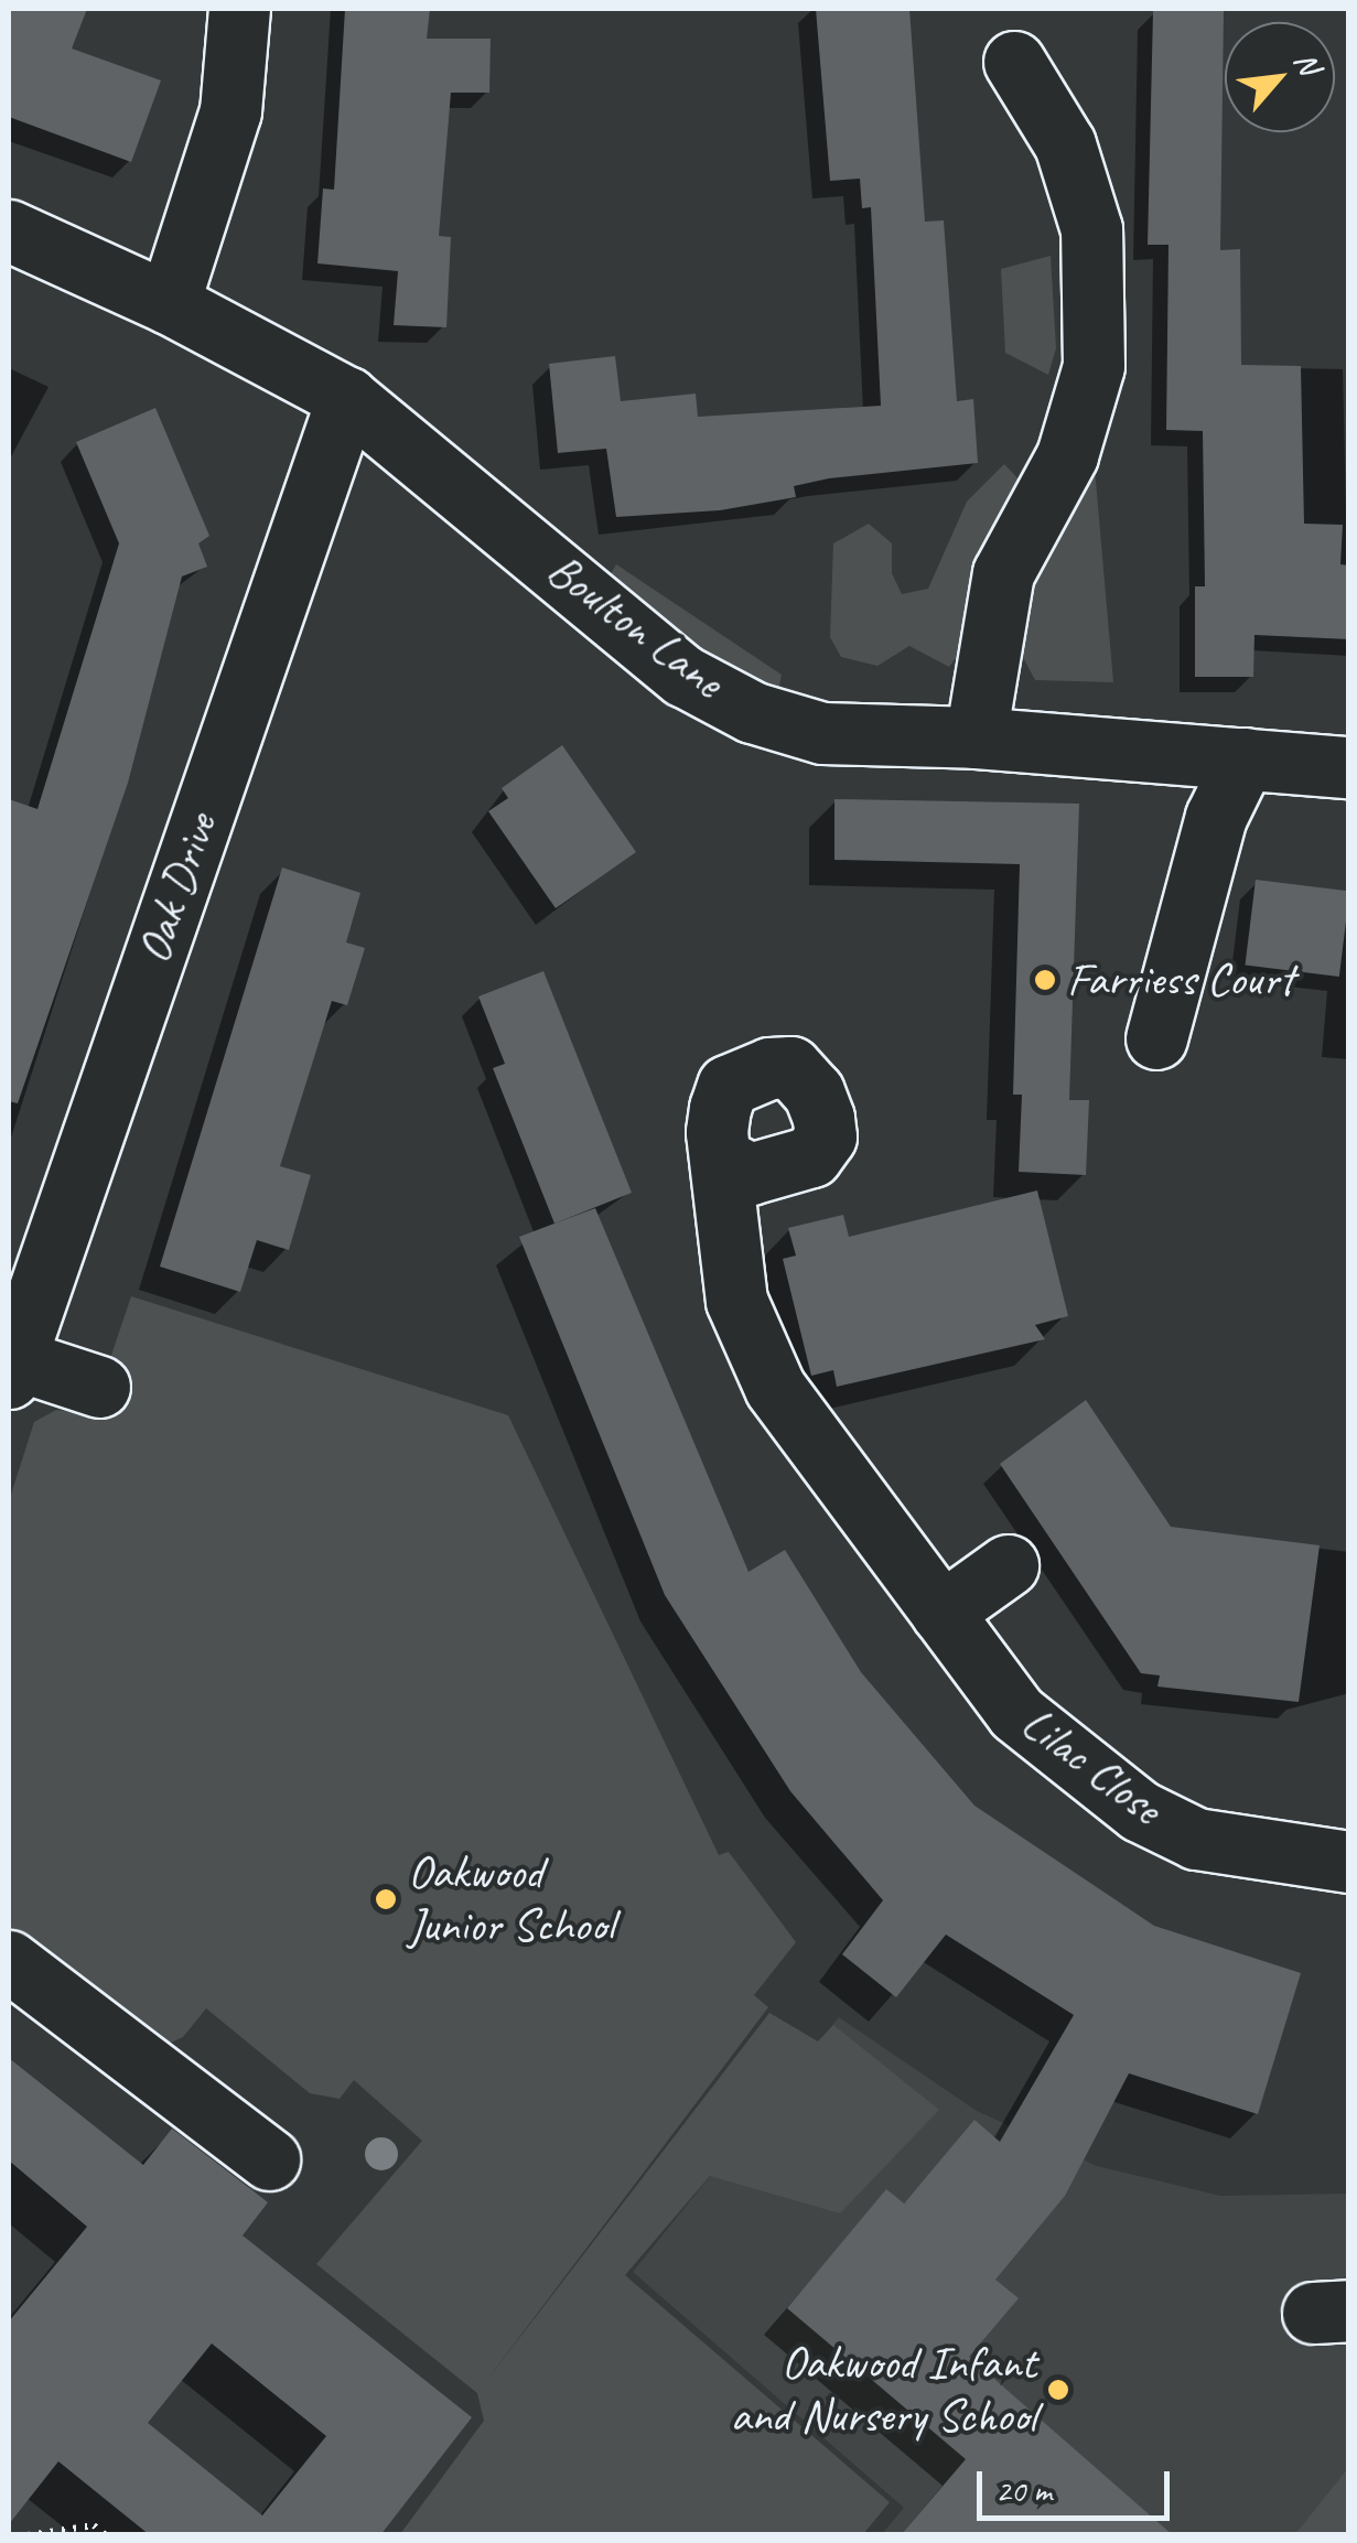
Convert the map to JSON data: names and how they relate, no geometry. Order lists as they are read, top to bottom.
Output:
{
  "streets": {
    "street": ["Boulton Lane", "Oak Drive", "Lilac Close"]
  },
  "crossings": [
    ["Boulton Lane", "Oak Drive"]
  ],
  "places": ["Farriess Court", "Oakwood Junior School", "Oakwood Infant and Nursery School"],
  "scale_bar": "20 m",
  "north": "top right"
}
